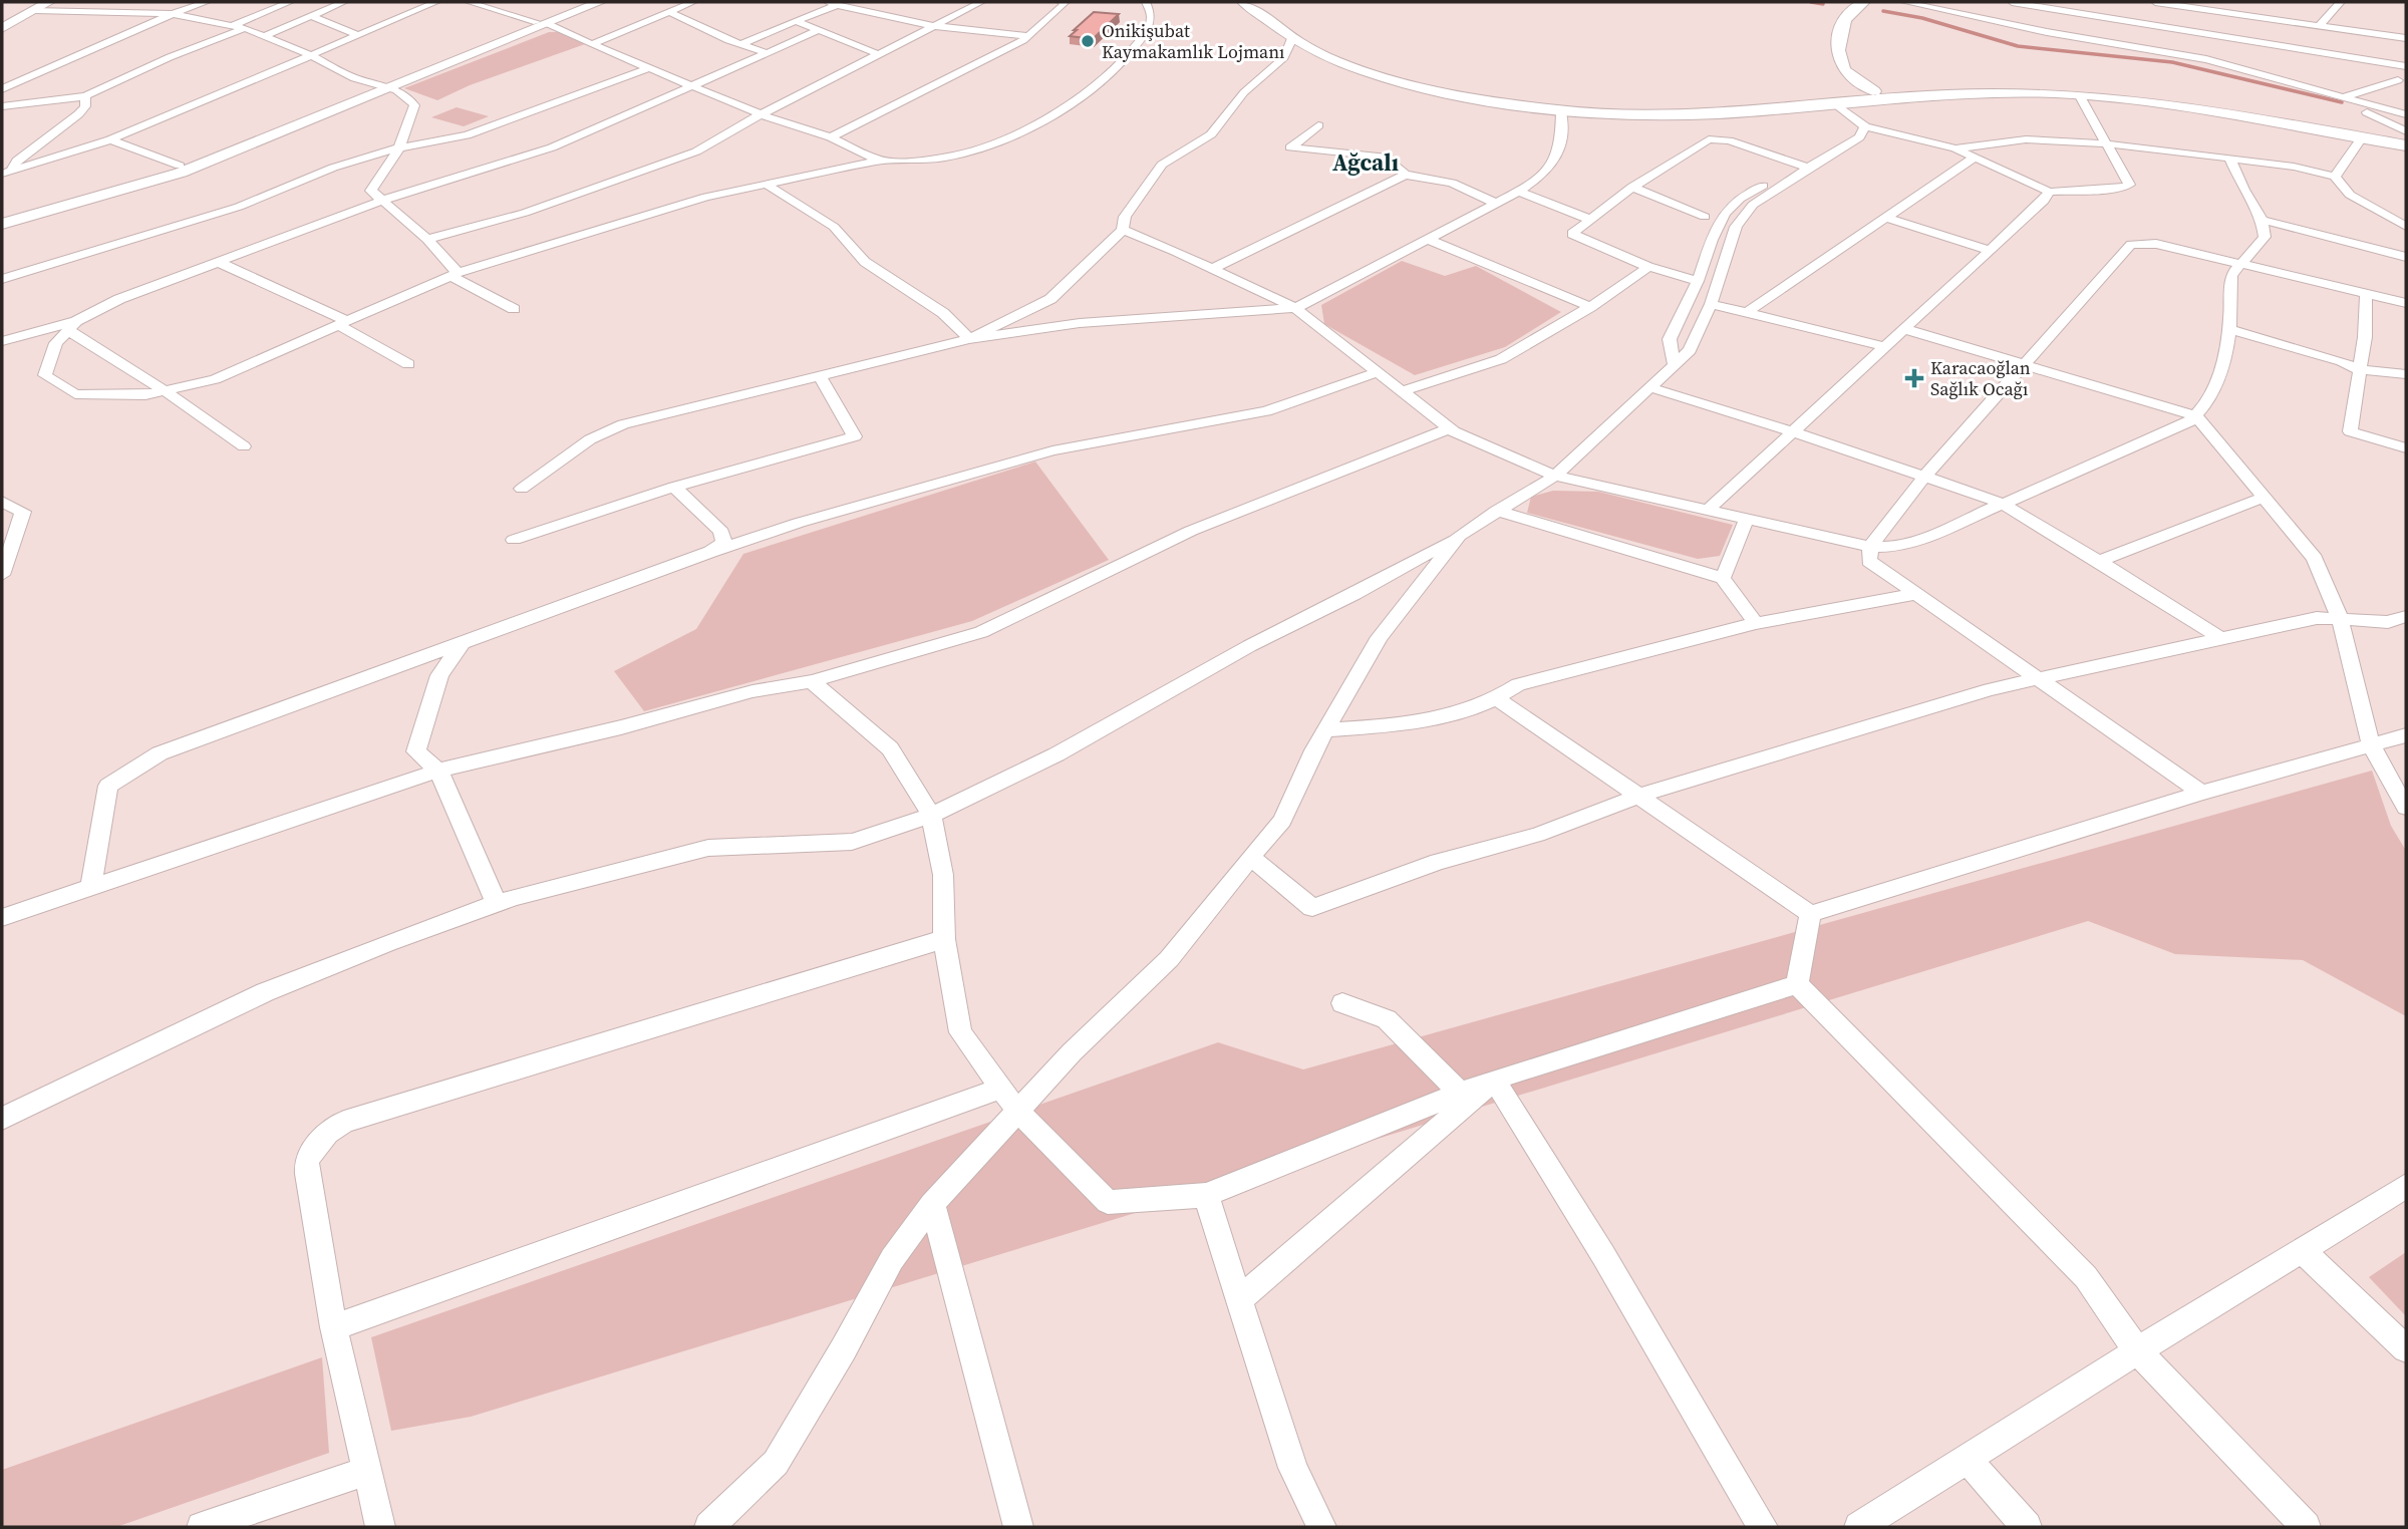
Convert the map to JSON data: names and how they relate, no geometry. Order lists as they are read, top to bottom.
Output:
{
  "districts": ["Ağcalı"],
  "places": {
    "other": ["Onikişubat Kaymakamlık Lojmanı"],
    "health": ["Karacaoğlan Sağlık Ocağı"]
  }
}
